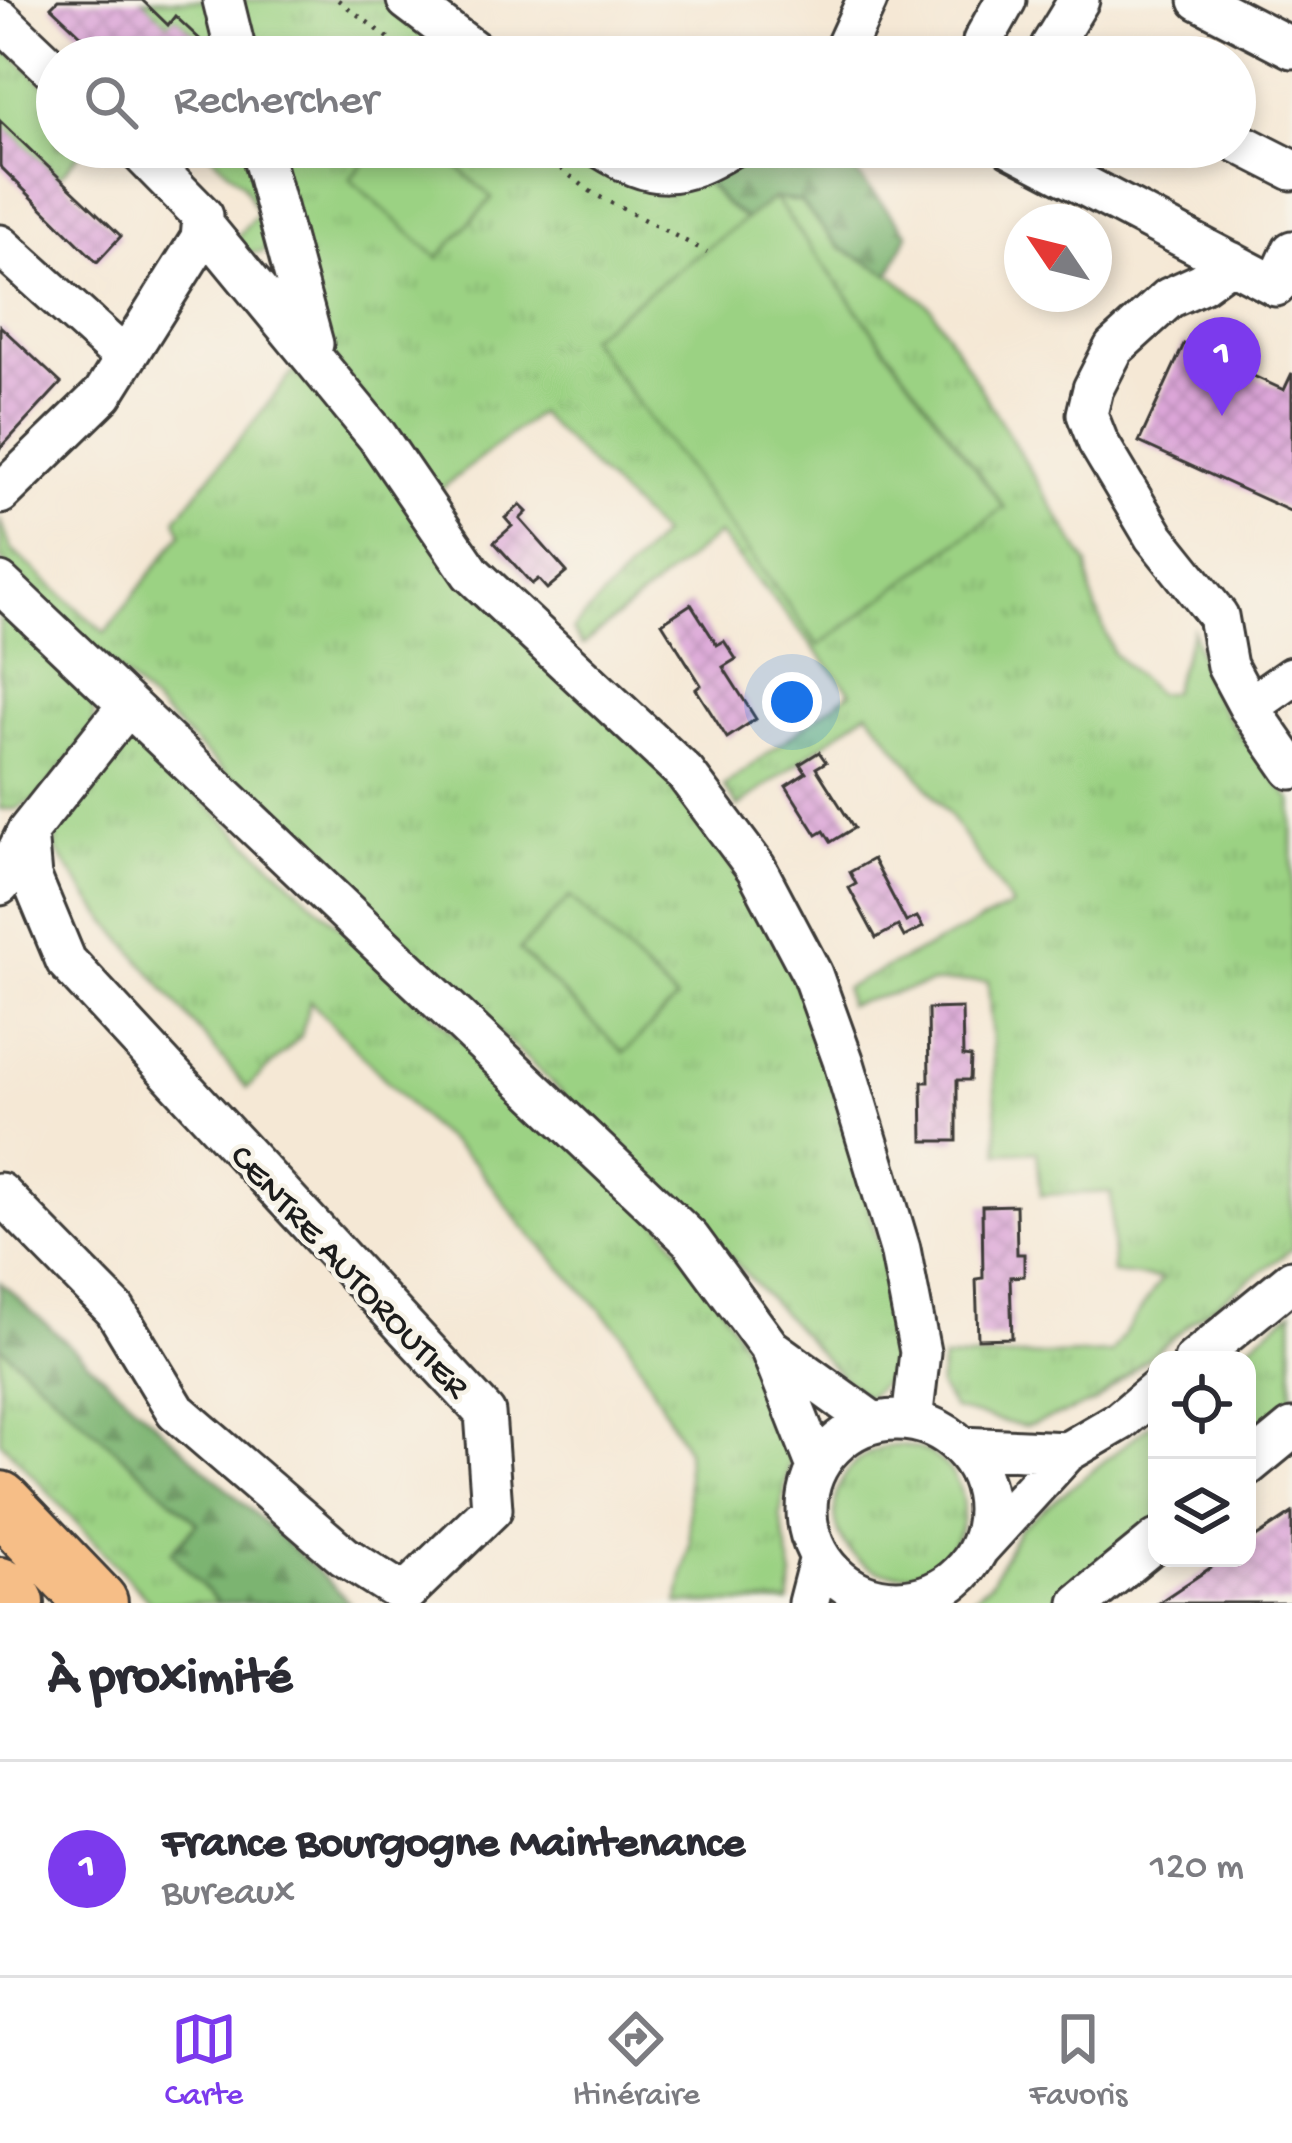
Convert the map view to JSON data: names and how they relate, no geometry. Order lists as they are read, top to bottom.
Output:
{
  "streets": {
    "street": ["CENTRE AUTOROUTIER"]
  },
  "north": "top left",
  "page": {
    "search": "Rechercher",
    "pins": "1",
    "heading": "À proximité",
    "list": [
      {
        "mark": "1",
        "name": "France Bourgogne Maintenance",
        "note": "Bureaux",
        "value": "120 m"
      }
    ],
    "nav": ["Carte", "Itinéraire", "Favoris"]
  }
}
